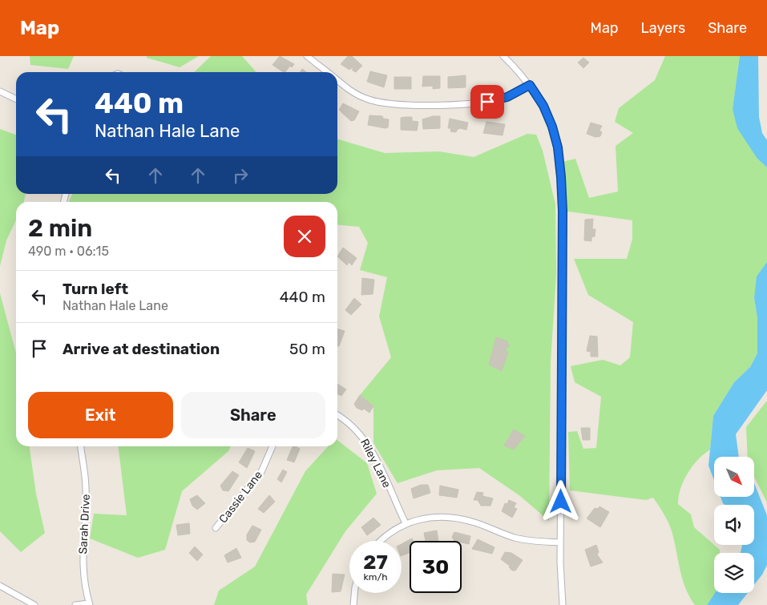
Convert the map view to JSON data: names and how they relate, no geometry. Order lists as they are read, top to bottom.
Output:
{
  "streets": {
    "street": ["Riley Lane", "Cassie Lane", "Sarah Drive"]
  },
  "north": "bottom right",
  "page": {
    "header": "Map",
    "nav": ["Map", "Layers", "Share"],
    "turn": ["440 m", "Nathan Hale Lane"],
    "heading": ["2 min", "490 m · 06:15"],
    "list": [
      {
        "name": "Turn left",
        "note": "Nathan Hale Lane",
        "value": "440 m"
      },
      {
        "name": "Arrive at destination",
        "value": "50 m"
      }
    ],
    "buttons": ["Exit", "Share"],
    "speed": "27 km/h",
    "limit": "30"
  }
}
